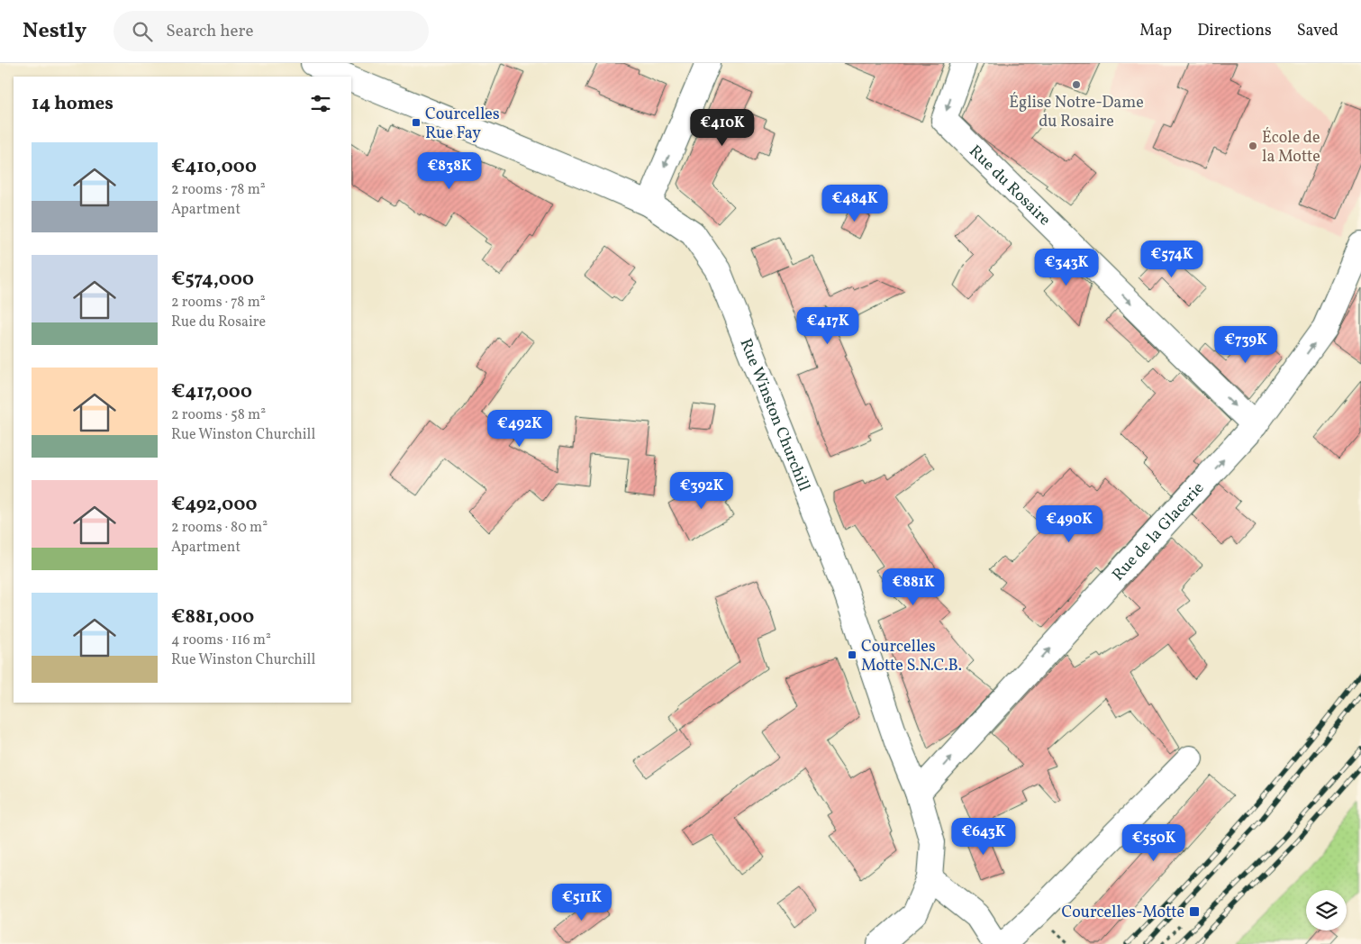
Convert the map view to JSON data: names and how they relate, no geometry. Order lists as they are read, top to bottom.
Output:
{
  "streets": {
    "street": ["Rue du Rosaire", "Rue Winston Churchill", "Rue de la Glacerie"]
  },
  "crossings": [
    ["Rue du Rosaire", "Rue de la Glacerie"],
    ["Rue Winston Churchill", "Rue de la Glacerie"]
  ],
  "one_way": ["Rue du Rosaire", "Rue de la Glacerie"],
  "places": {
    "other": ["Église Notre-Dame du Rosaire", "École de la Motte"],
    "transit": ["Courcelles Rue Fay", "Courcelles Motte S.N.C.B.", "Courcelles-Motte"]
  },
  "page": {
    "header": "Nestly",
    "search": "Search here",
    "nav": ["Map", "Directions", "Saved"],
    "heading": "14 homes",
    "price": [
      "€410K",
      "€838K",
      "€484K",
      "€574K",
      "€343K",
      "€417K",
      "€739K",
      "€492K",
      "€392K",
      "€490K",
      "€881K",
      "€643K",
      "€550K",
      "€511K"
    ],
    "list": [
      {
        "name": "€410,000",
        "note": "2 rooms · 78 m² · Apartment"
      },
      {
        "name": "€574,000",
        "note": "2 rooms · 78 m² · Rue du Rosaire"
      },
      {
        "name": "€417,000",
        "note": "2 rooms · 58 m² · Rue Winston Churchill"
      },
      {
        "name": "€492,000",
        "note": "2 rooms · 80 m² · Apartment"
      },
      {
        "name": "€881,000",
        "note": "4 rooms · 116 m² · Rue Winston Churchill"
      }
    ]
  }
}
